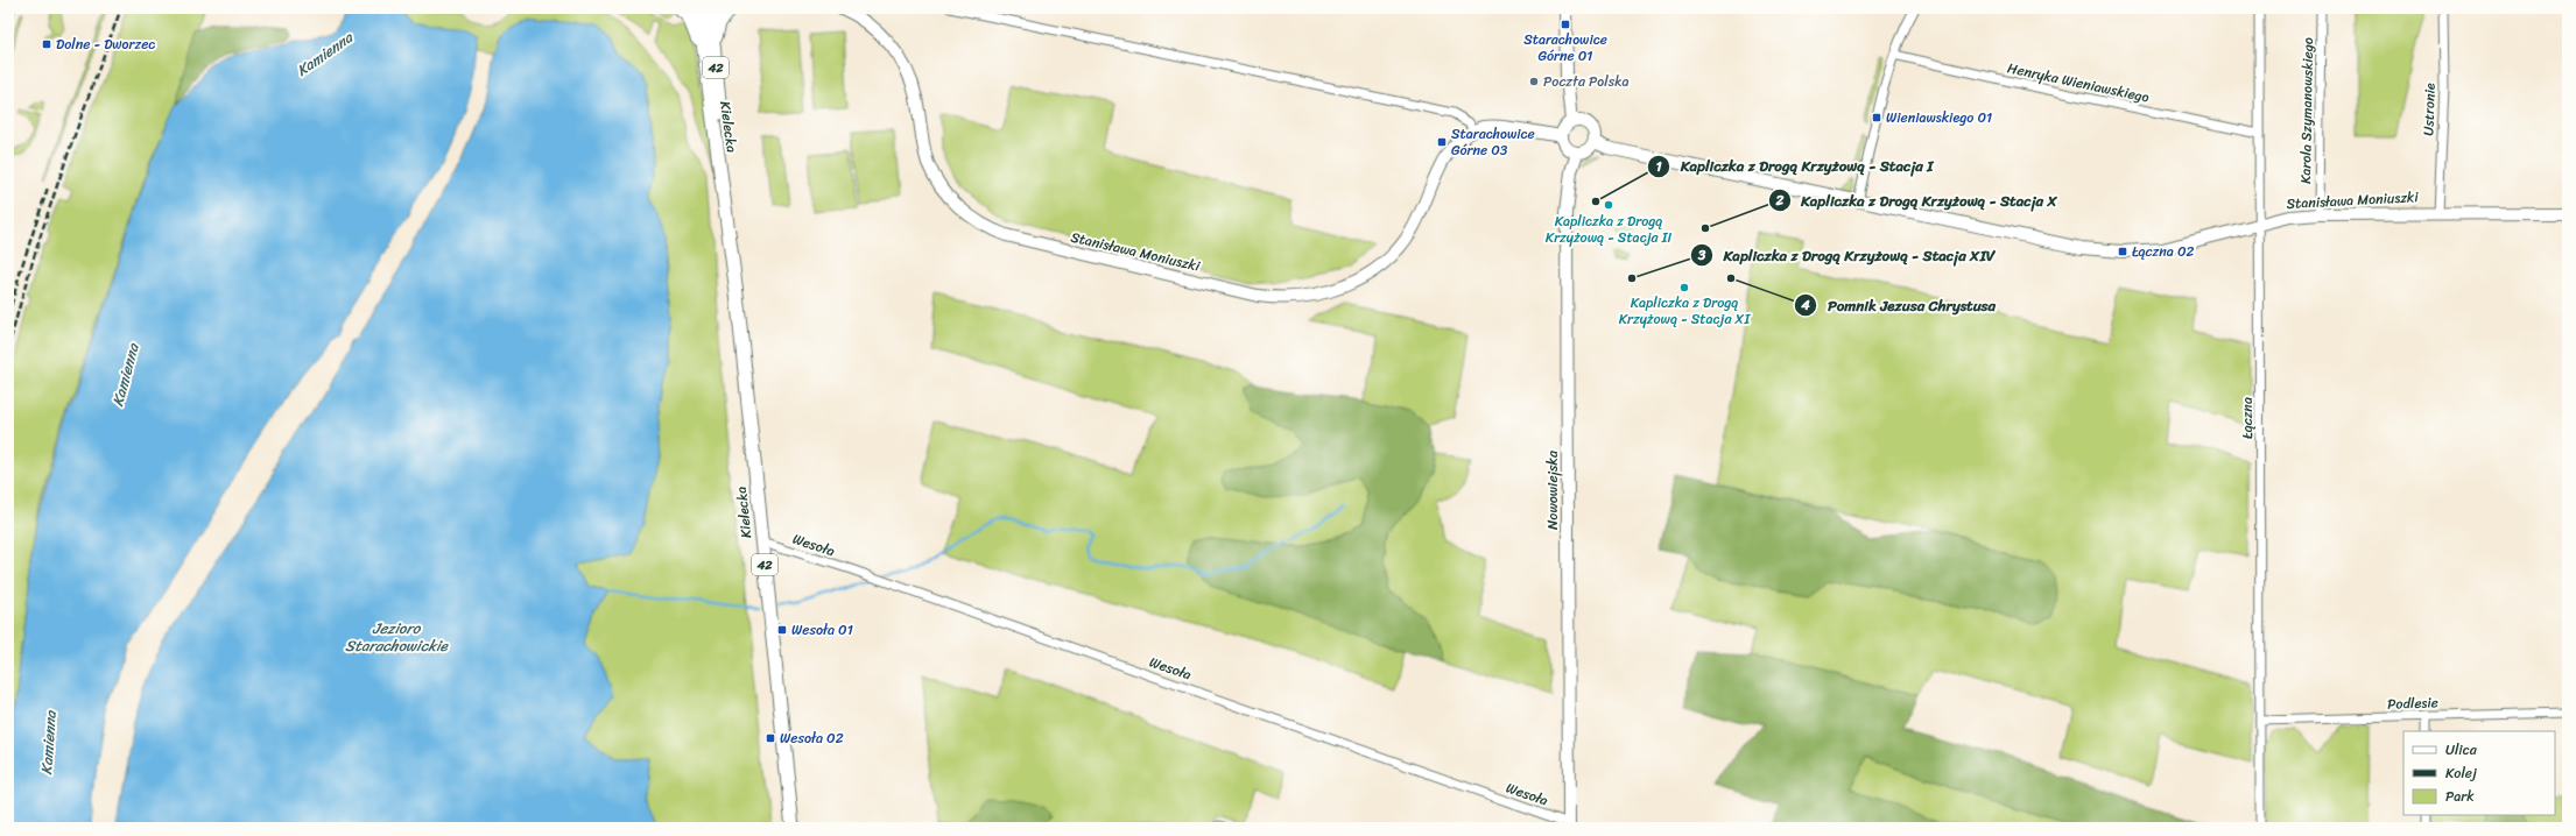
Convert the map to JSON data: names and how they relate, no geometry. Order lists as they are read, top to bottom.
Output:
{
  "streets": {
    "main road": ["42", "Kielecka"],
    "street": [
      "Henryka Wieniawskiego",
      "Ustronie",
      "Karola Szymanowskiego",
      "Stanisława Moniuszki",
      "Łączna",
      "Nowowiejska",
      "Wesoła",
      "Podlesie"
    ]
  },
  "crossings": [
    ["Henryka Wieniawskiego", "Łączna"],
    ["Ustronie", "Stanisława Moniuszki"],
    ["Karola Szymanowskiego", "Stanisława Moniuszki"],
    ["Kielecka", "Wesoła"],
    ["Stanisława Moniuszki", "Łączna"],
    ["Stanisława Moniuszki", "Nowowiejska"],
    ["Łączna", "Podlesie"],
    ["Nowowiejska", "Wesoła"]
  ],
  "water": ["Kamienna", "Jezioro Starachowickie"],
  "places": {
    "transit": [
      "Starachowice Górne 01",
      "Dolne - Dworzec",
      "Wieniawskiego 01",
      "Starachowice Górne 03",
      "Łączna 02",
      "Wesoła 01",
      "Wesoła 02"
    ],
    "other": [
      "Poczta Polska",
      "Kapliczka z Drogą Krzyżową - Stacja I",
      "Kapliczka z Drogą Krzyżową - Stacja II",
      "Kapliczka z Drogą Krzyżową - Stacja X",
      "Kapliczka z Drogą Krzyżową - Stacja XIV",
      "Pomnik Jezusa Chrystusa",
      "Kapliczka z Drogą Krzyżową - Stacja XI"
    ]
  },
  "legend": ["Ulica", "Kolej", "Park"]
}
